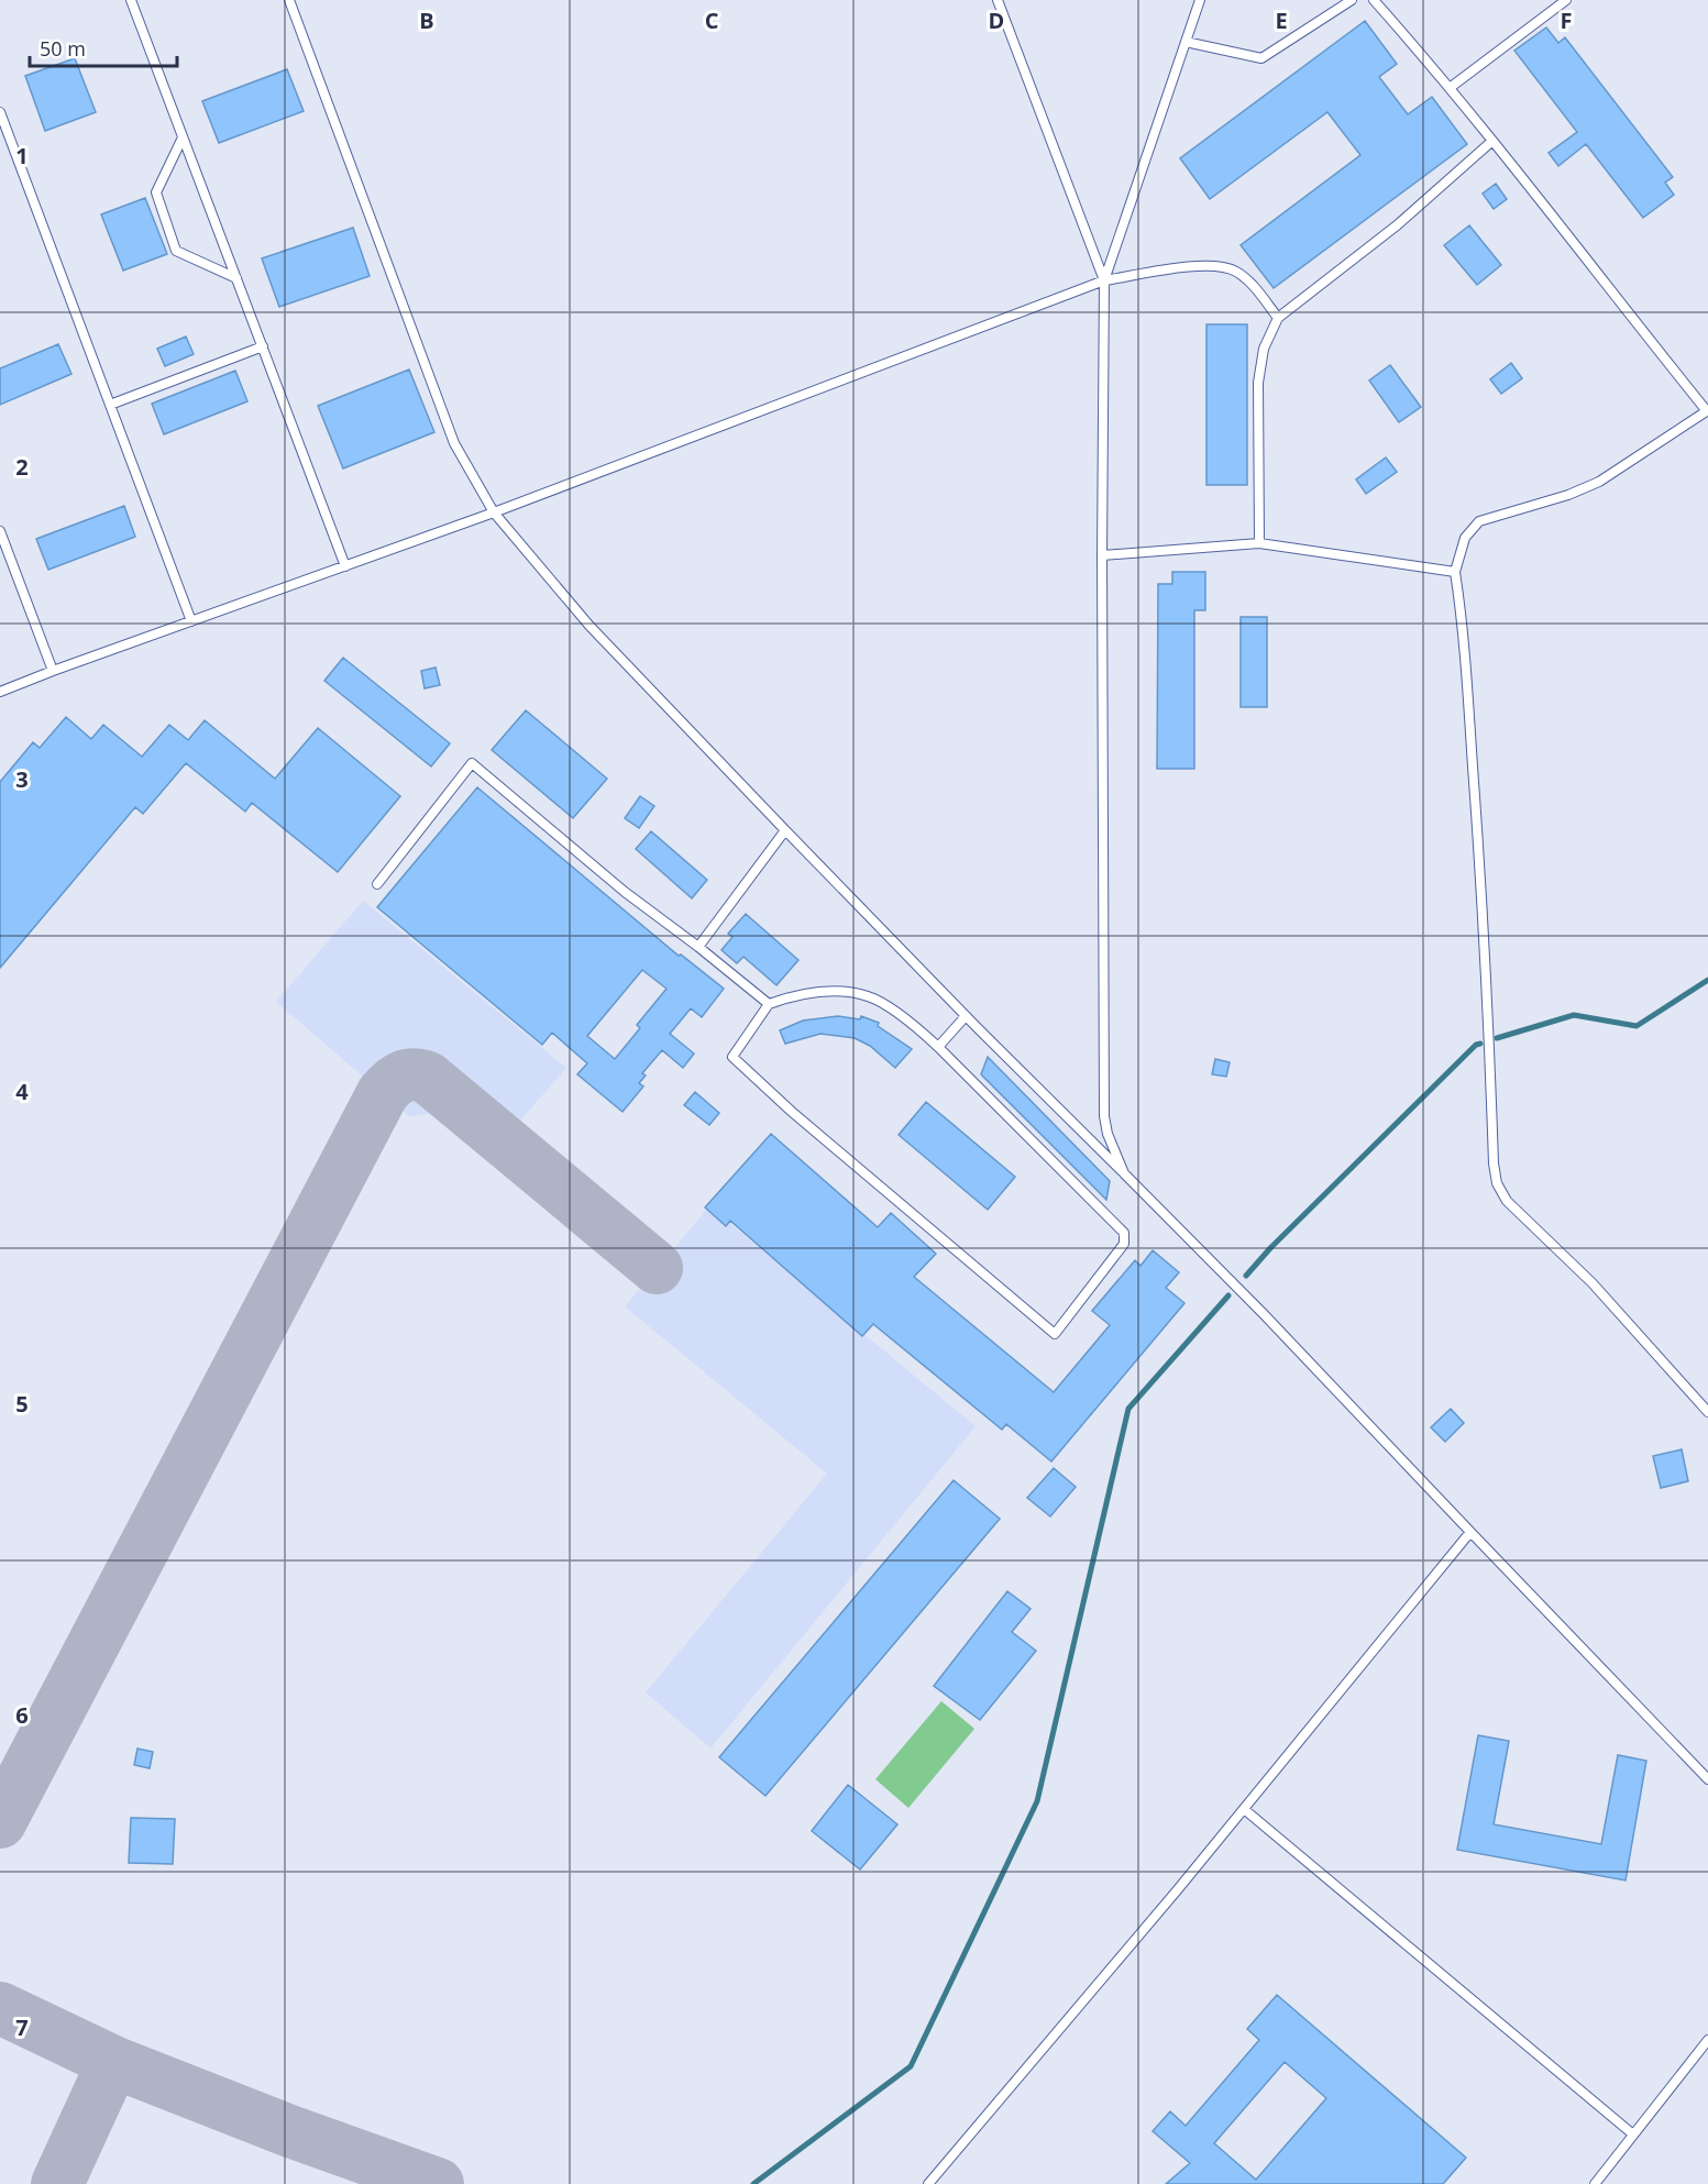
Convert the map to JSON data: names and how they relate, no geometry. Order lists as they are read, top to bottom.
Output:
{
  "scale_bar": "50 m",
  "grid": {
    "columns": [
      "B",
      "C",
      "D",
      "E",
      "F"
    ],
    "rows": [
      "1",
      "2",
      "3",
      "4",
      "5",
      "6",
      "7"
    ]
  }
}
